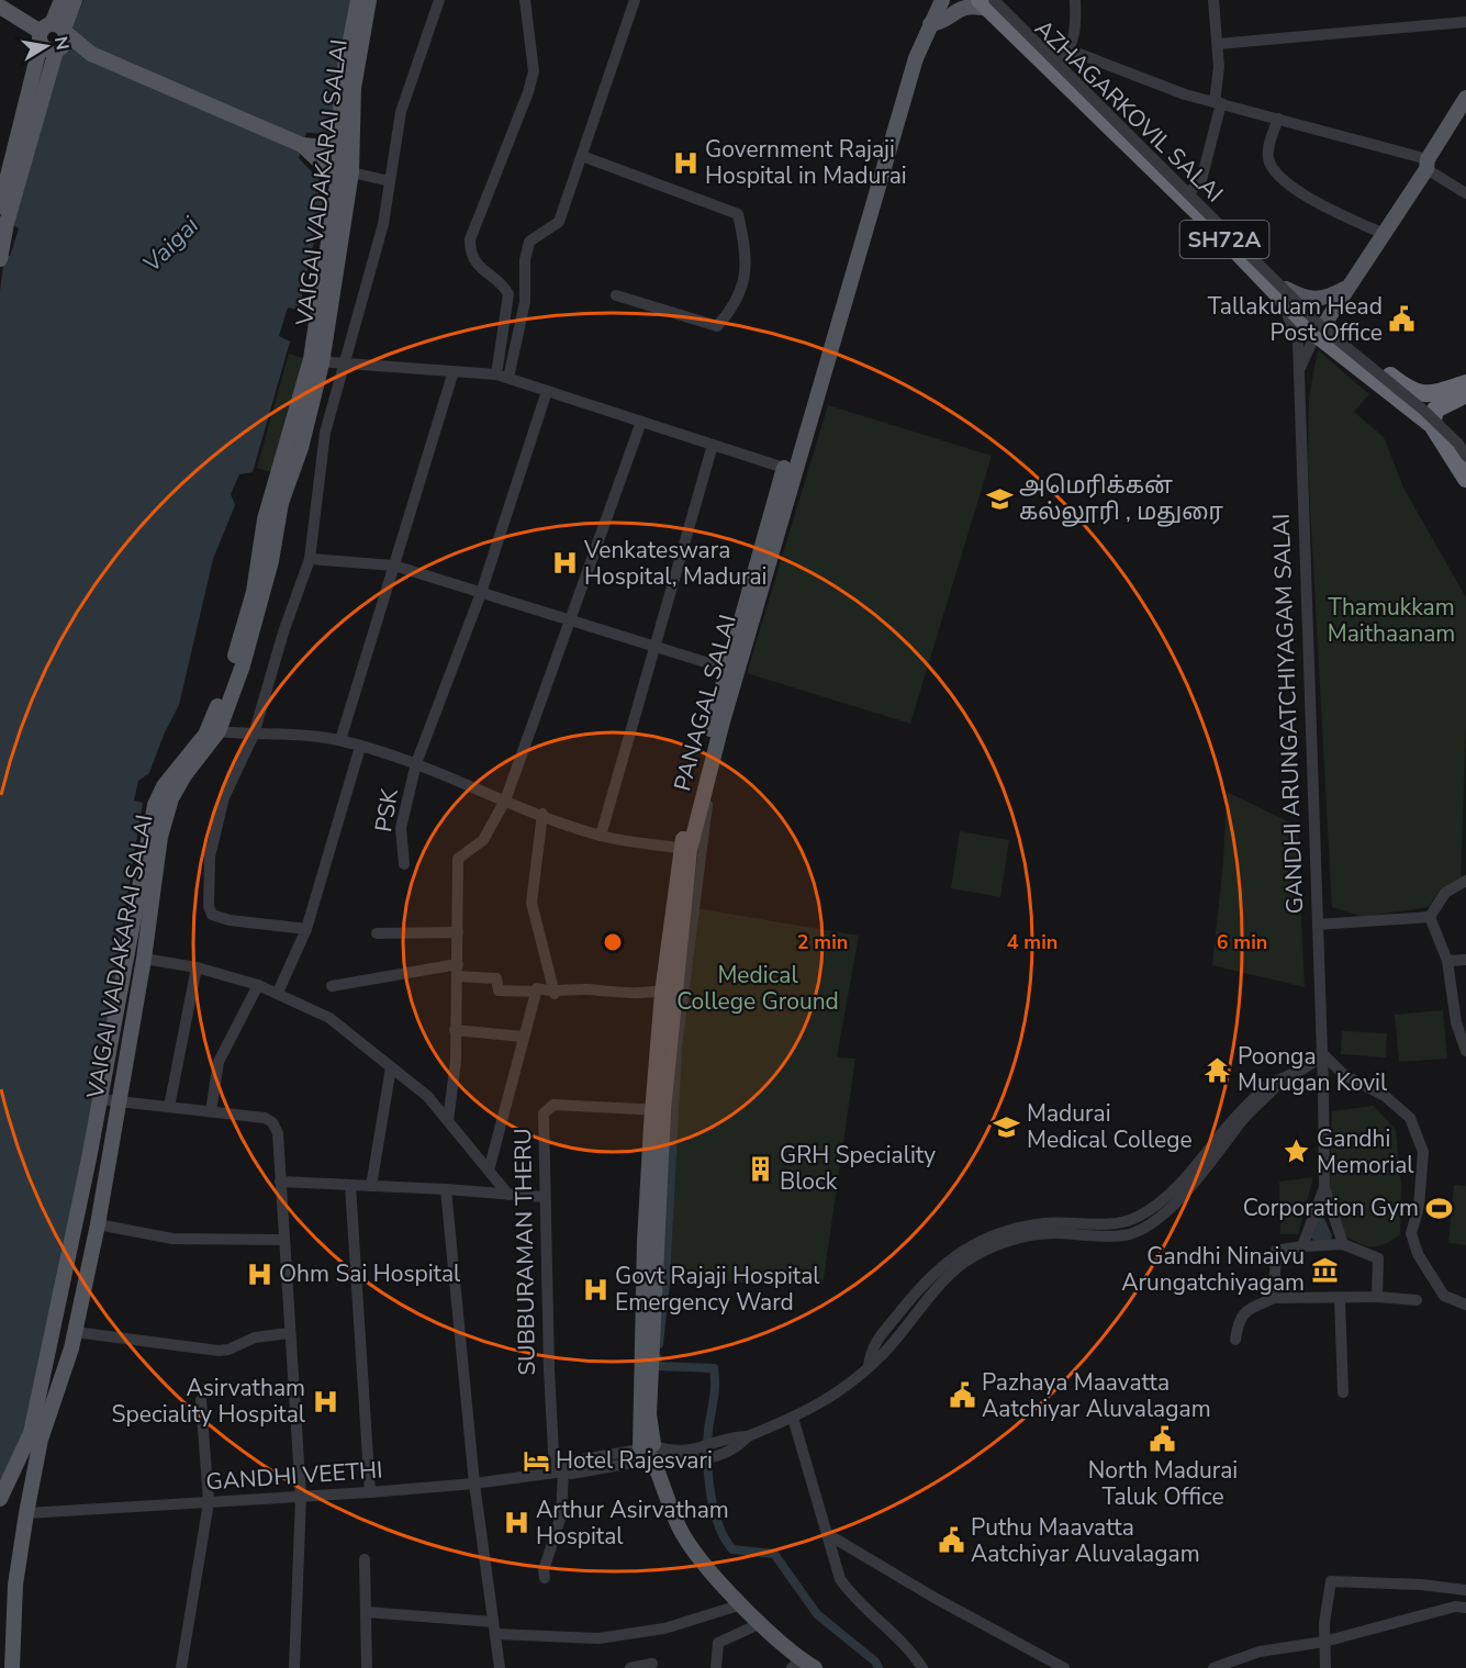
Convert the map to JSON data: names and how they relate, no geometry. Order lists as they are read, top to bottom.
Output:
{
  "streets": {
    "highway": ["AZHAGARKOVIL SALAI", "SH72A"],
    "main road": ["VAIGAI VADAKARAI SALAI", "PANAGAL SALAI"],
    "street": [
      "GANDHI ARUNGATCHIYAGAM SALAI",
      "PSK",
      "SUBBURAMAN THERU",
      "GANDHI VEETHI"
    ]
  },
  "crossings": [
    ["AZHAGARKOVIL SALAI", "GANDHI ARUNGATCHIYAGAM SALAI"],
    ["VAIGAI VADAKARAI SALAI", "GANDHI VEETHI"],
    ["PANAGAL SALAI", "SUBBURAMAN THERU"],
    ["PANAGAL SALAI", "GANDHI VEETHI"],
    ["GANDHI ARUNGATCHIYAGAM SALAI", "GANDHI VEETHI"],
    ["SUBBURAMAN THERU", "GANDHI VEETHI"]
  ],
  "water": ["Vaigai"],
  "parks": ["Thamukkam Maithaanam", "Medical College Ground"],
  "places": {
    "hospital": [
      "Government Rajaji Hospital in Madurai",
      "Venkateswara Hospital, Madurai",
      "Ohm Sai Hospital",
      "Govt Rajaji Hospital Emergency Ward",
      "Asirvatham Speciality Hospital",
      "Arthur Asirvatham Hospital"
    ],
    "public building": [
      "Tallakulam Head Post Office",
      "Pazhaya Maavatta Aatchiyar Aluvalagam",
      "North Madurai Taluk Office",
      "Puthu Maavatta Aatchiyar Aluvalagam"
    ],
    "school or university": ["அமெரிக்கன் கல்லூரி , மதுரை", "Madurai Medical College"],
    "temple": ["Poonga Murugan Kovil"],
    "place": ["Gandhi Memorial"],
    "building": ["GRH Speciality Block"],
    "sports": ["Corporation Gym"],
    "museum": ["Gandhi Ninaivu Arungatchiyagam"],
    "hotel": ["Hotel Rajesvari"]
  },
  "north": "right",
  "rings": ["2 min", "4 min", "6 min"]
}
